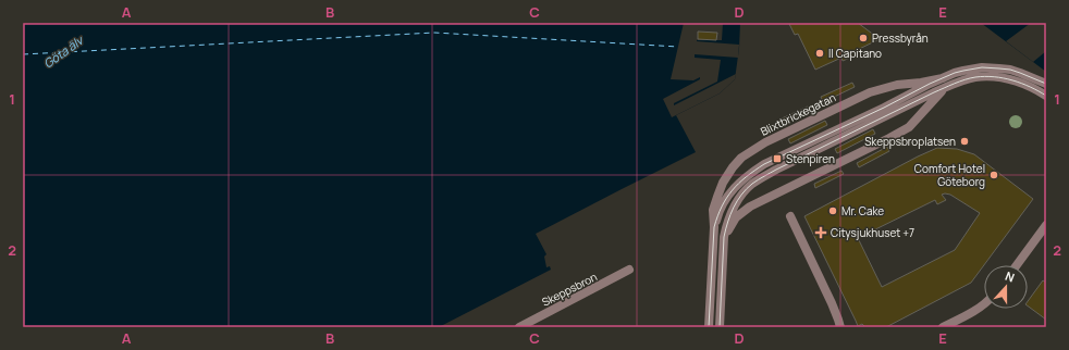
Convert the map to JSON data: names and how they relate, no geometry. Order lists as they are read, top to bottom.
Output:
{
  "streets": {
    "street": ["Blixtbrickegatan", "Skeppsbron"]
  },
  "water": ["Göta älv"],
  "places": {
    "other": [
      "Pressbyrån",
      "Il Capitano",
      "Skeppsbroplatsen",
      "Comfort Hotel Göteborg",
      "Mr. Cake"
    ],
    "transit": ["Stenpiren"],
    "health": ["Citysjukhuset +7"]
  },
  "north": "top",
  "grid": {
    "columns": [
      "A",
      "B",
      "C",
      "D",
      "E"
    ],
    "rows": ["1", "2"]
  }
}
